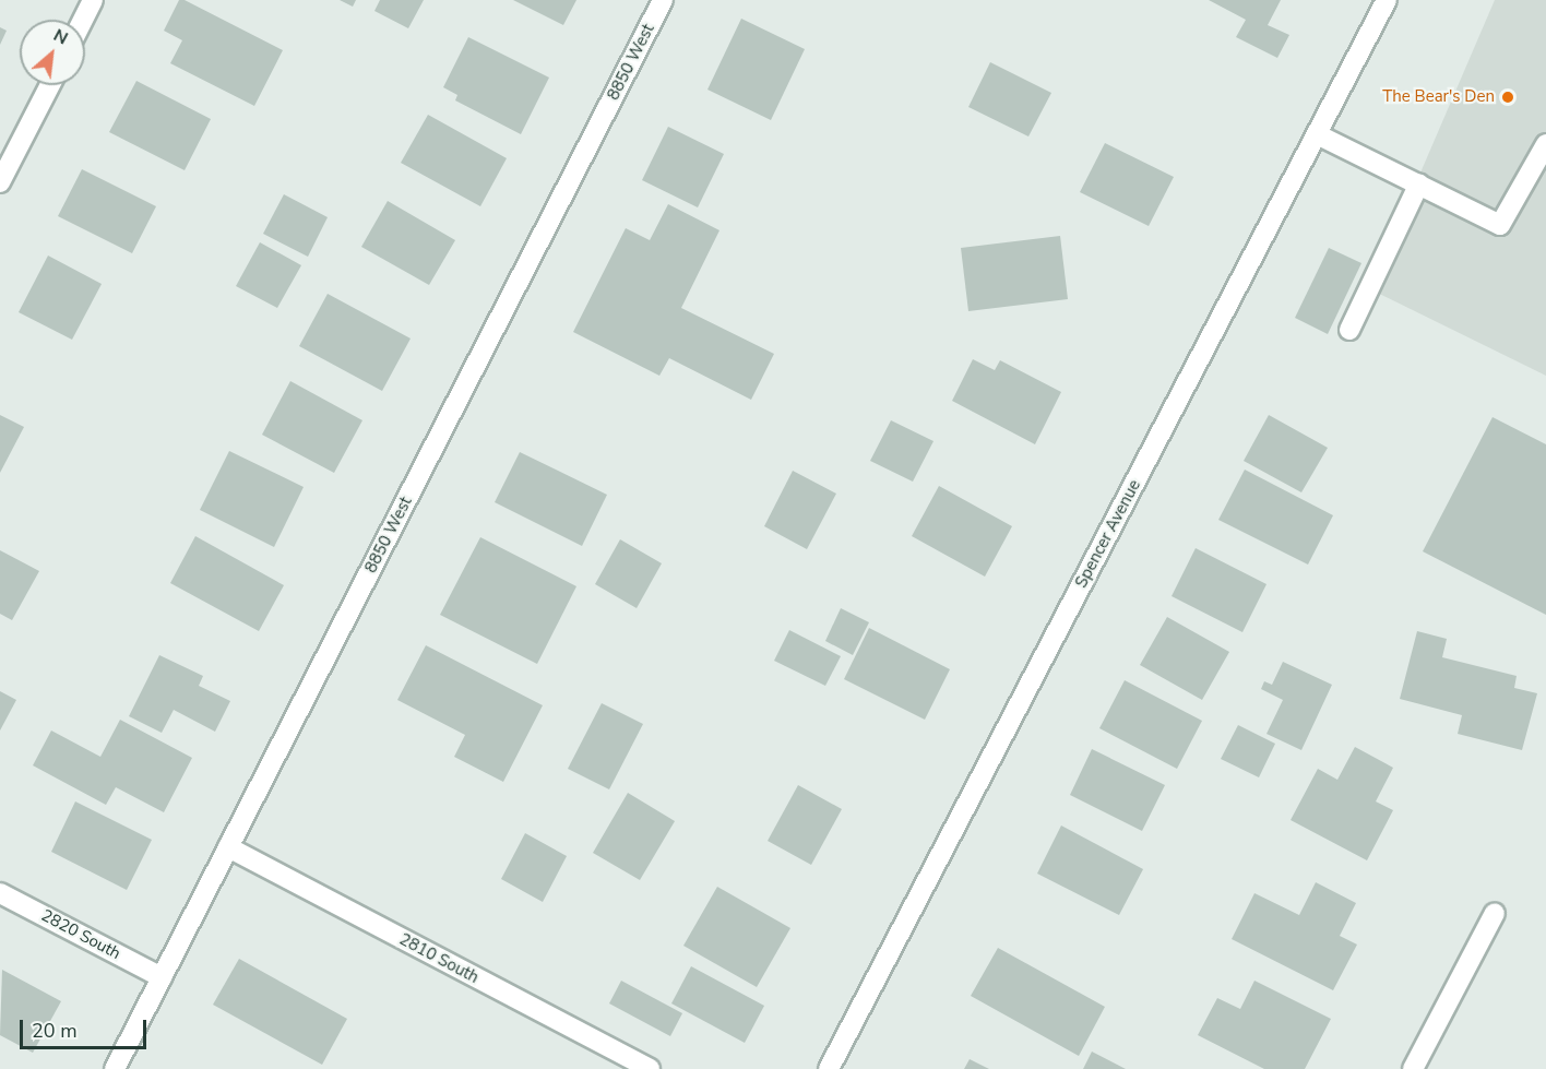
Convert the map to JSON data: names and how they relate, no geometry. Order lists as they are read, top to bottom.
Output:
{
  "streets": {
    "street": [
      "8850 West",
      "Spencer Avenue",
      "2820 South",
      "2810 South"
    ]
  },
  "crossings": [
    ["8850 West", "2820 South"],
    ["8850 West", "2810 South"]
  ],
  "places": ["The Bear's Den"],
  "scale_bar": "20 m",
  "north": "top right"
}
